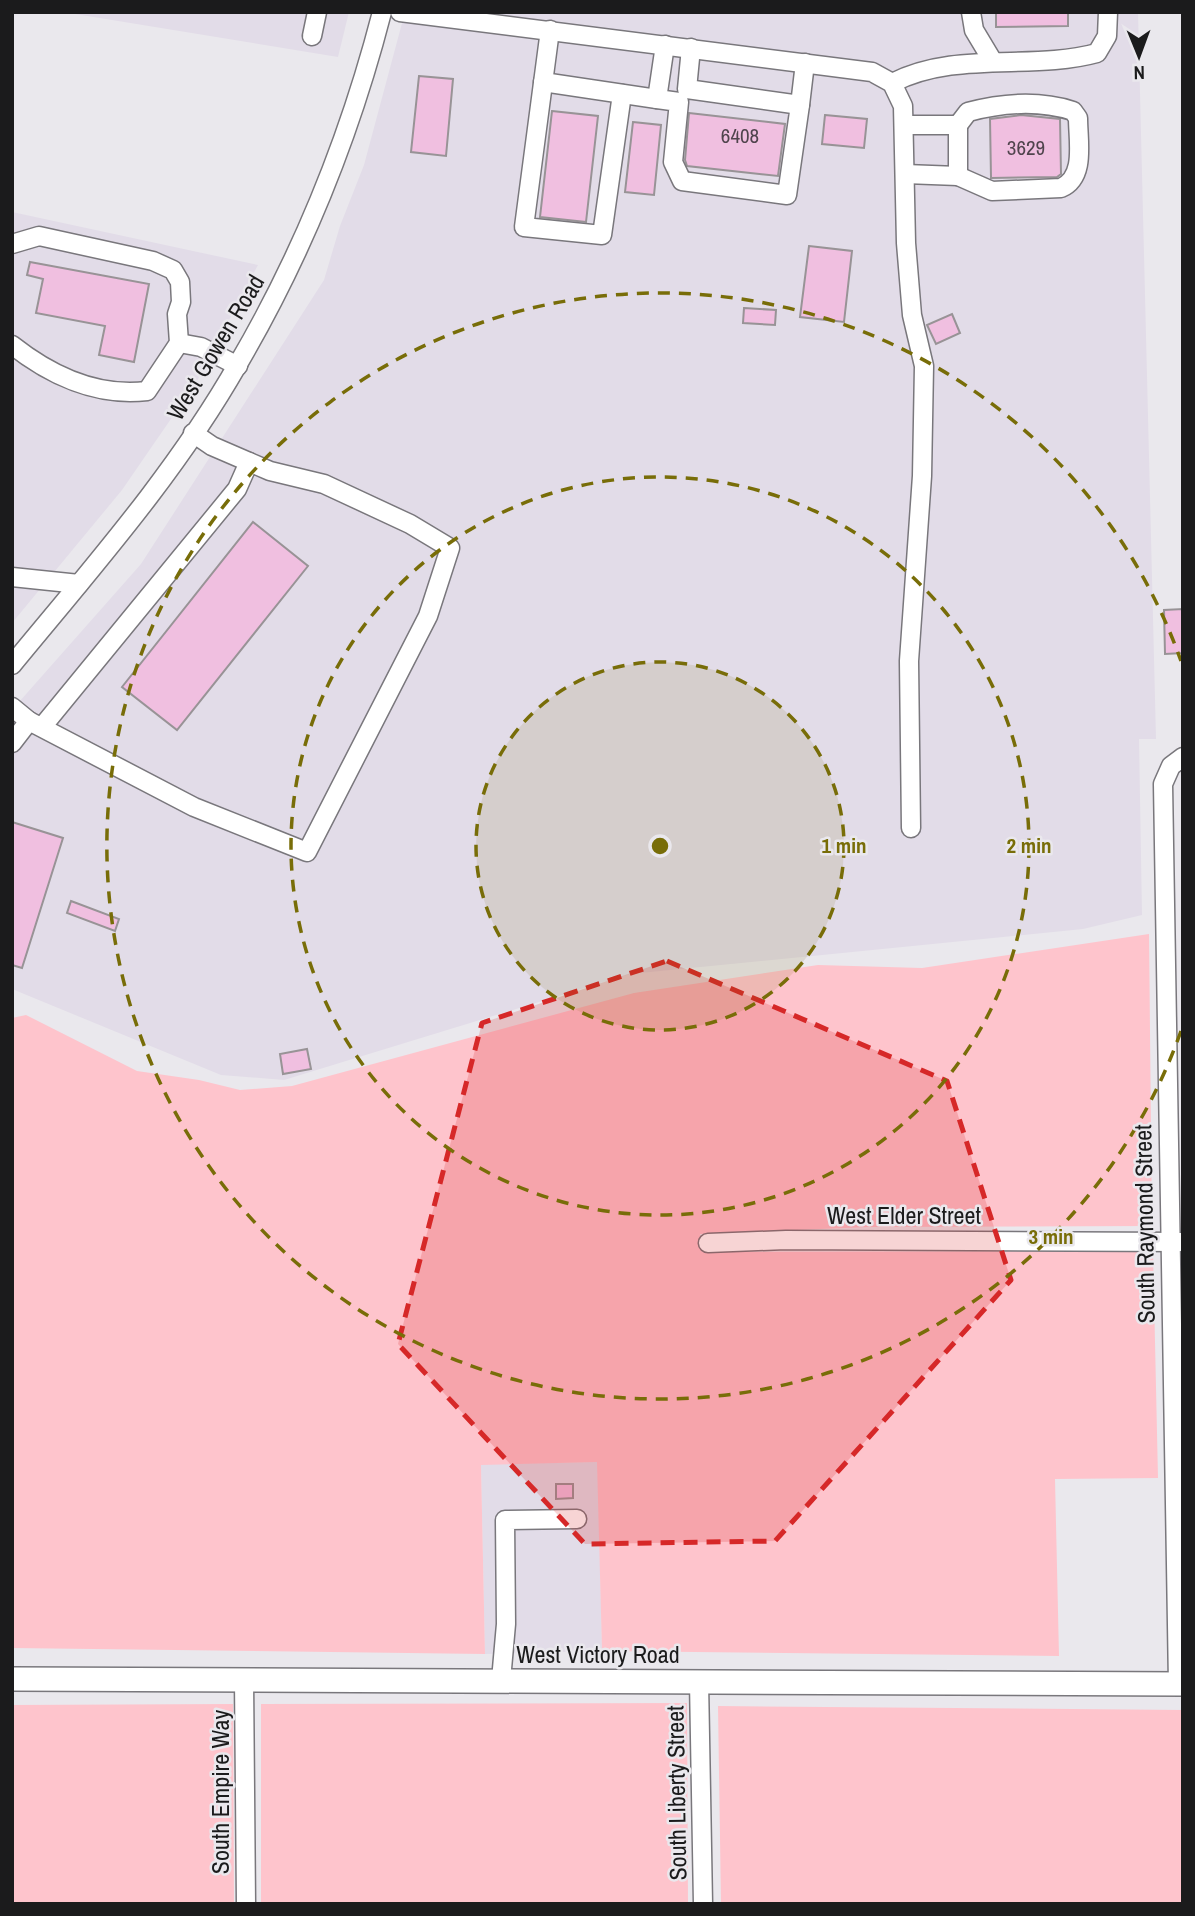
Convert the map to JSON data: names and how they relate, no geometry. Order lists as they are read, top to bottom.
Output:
{
  "streets": {
    "main road": ["West Victory Road"],
    "street": [
      "West Gowen Road",
      "West Elder Street",
      "South Raymond Street",
      "South Empire Way",
      "South Liberty Street"
    ]
  },
  "crossings": [
    ["West Elder Street", "South Raymond Street"],
    ["South Raymond Street", "West Victory Road"],
    ["West Victory Road", "South Empire Way"],
    ["West Victory Road", "South Liberty Street"]
  ],
  "house_numbers": ["6408", "3629"],
  "north": "bottom",
  "rings": ["1 min", "2 min", "3 min"]
}
